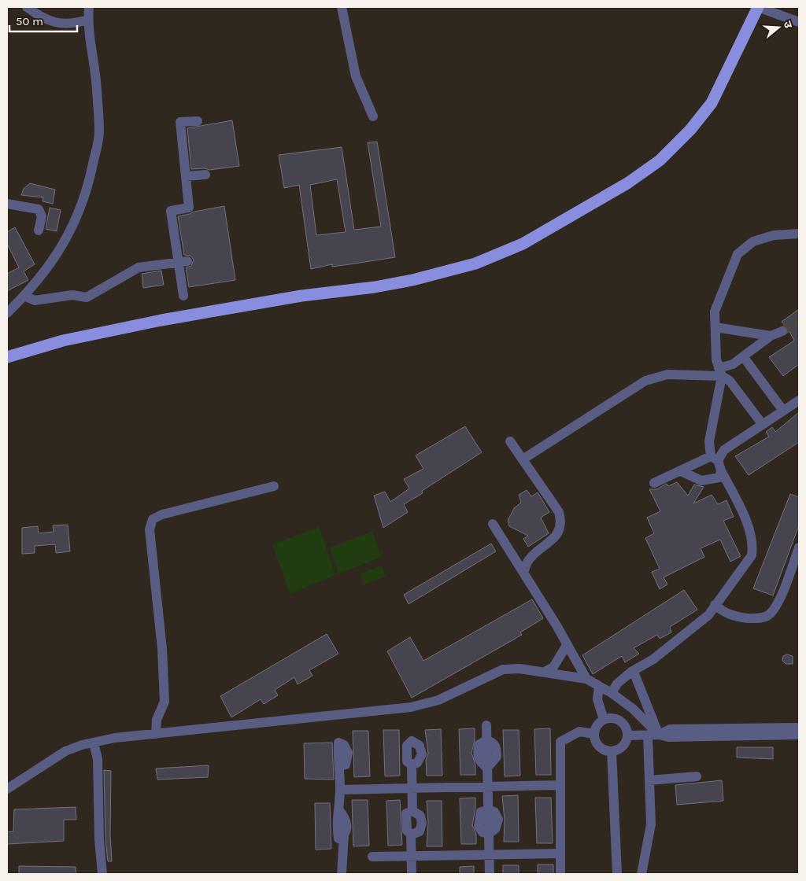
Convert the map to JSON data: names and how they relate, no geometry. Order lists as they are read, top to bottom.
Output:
{
  "scale_bar": "50 m",
  "north": "right"
}
